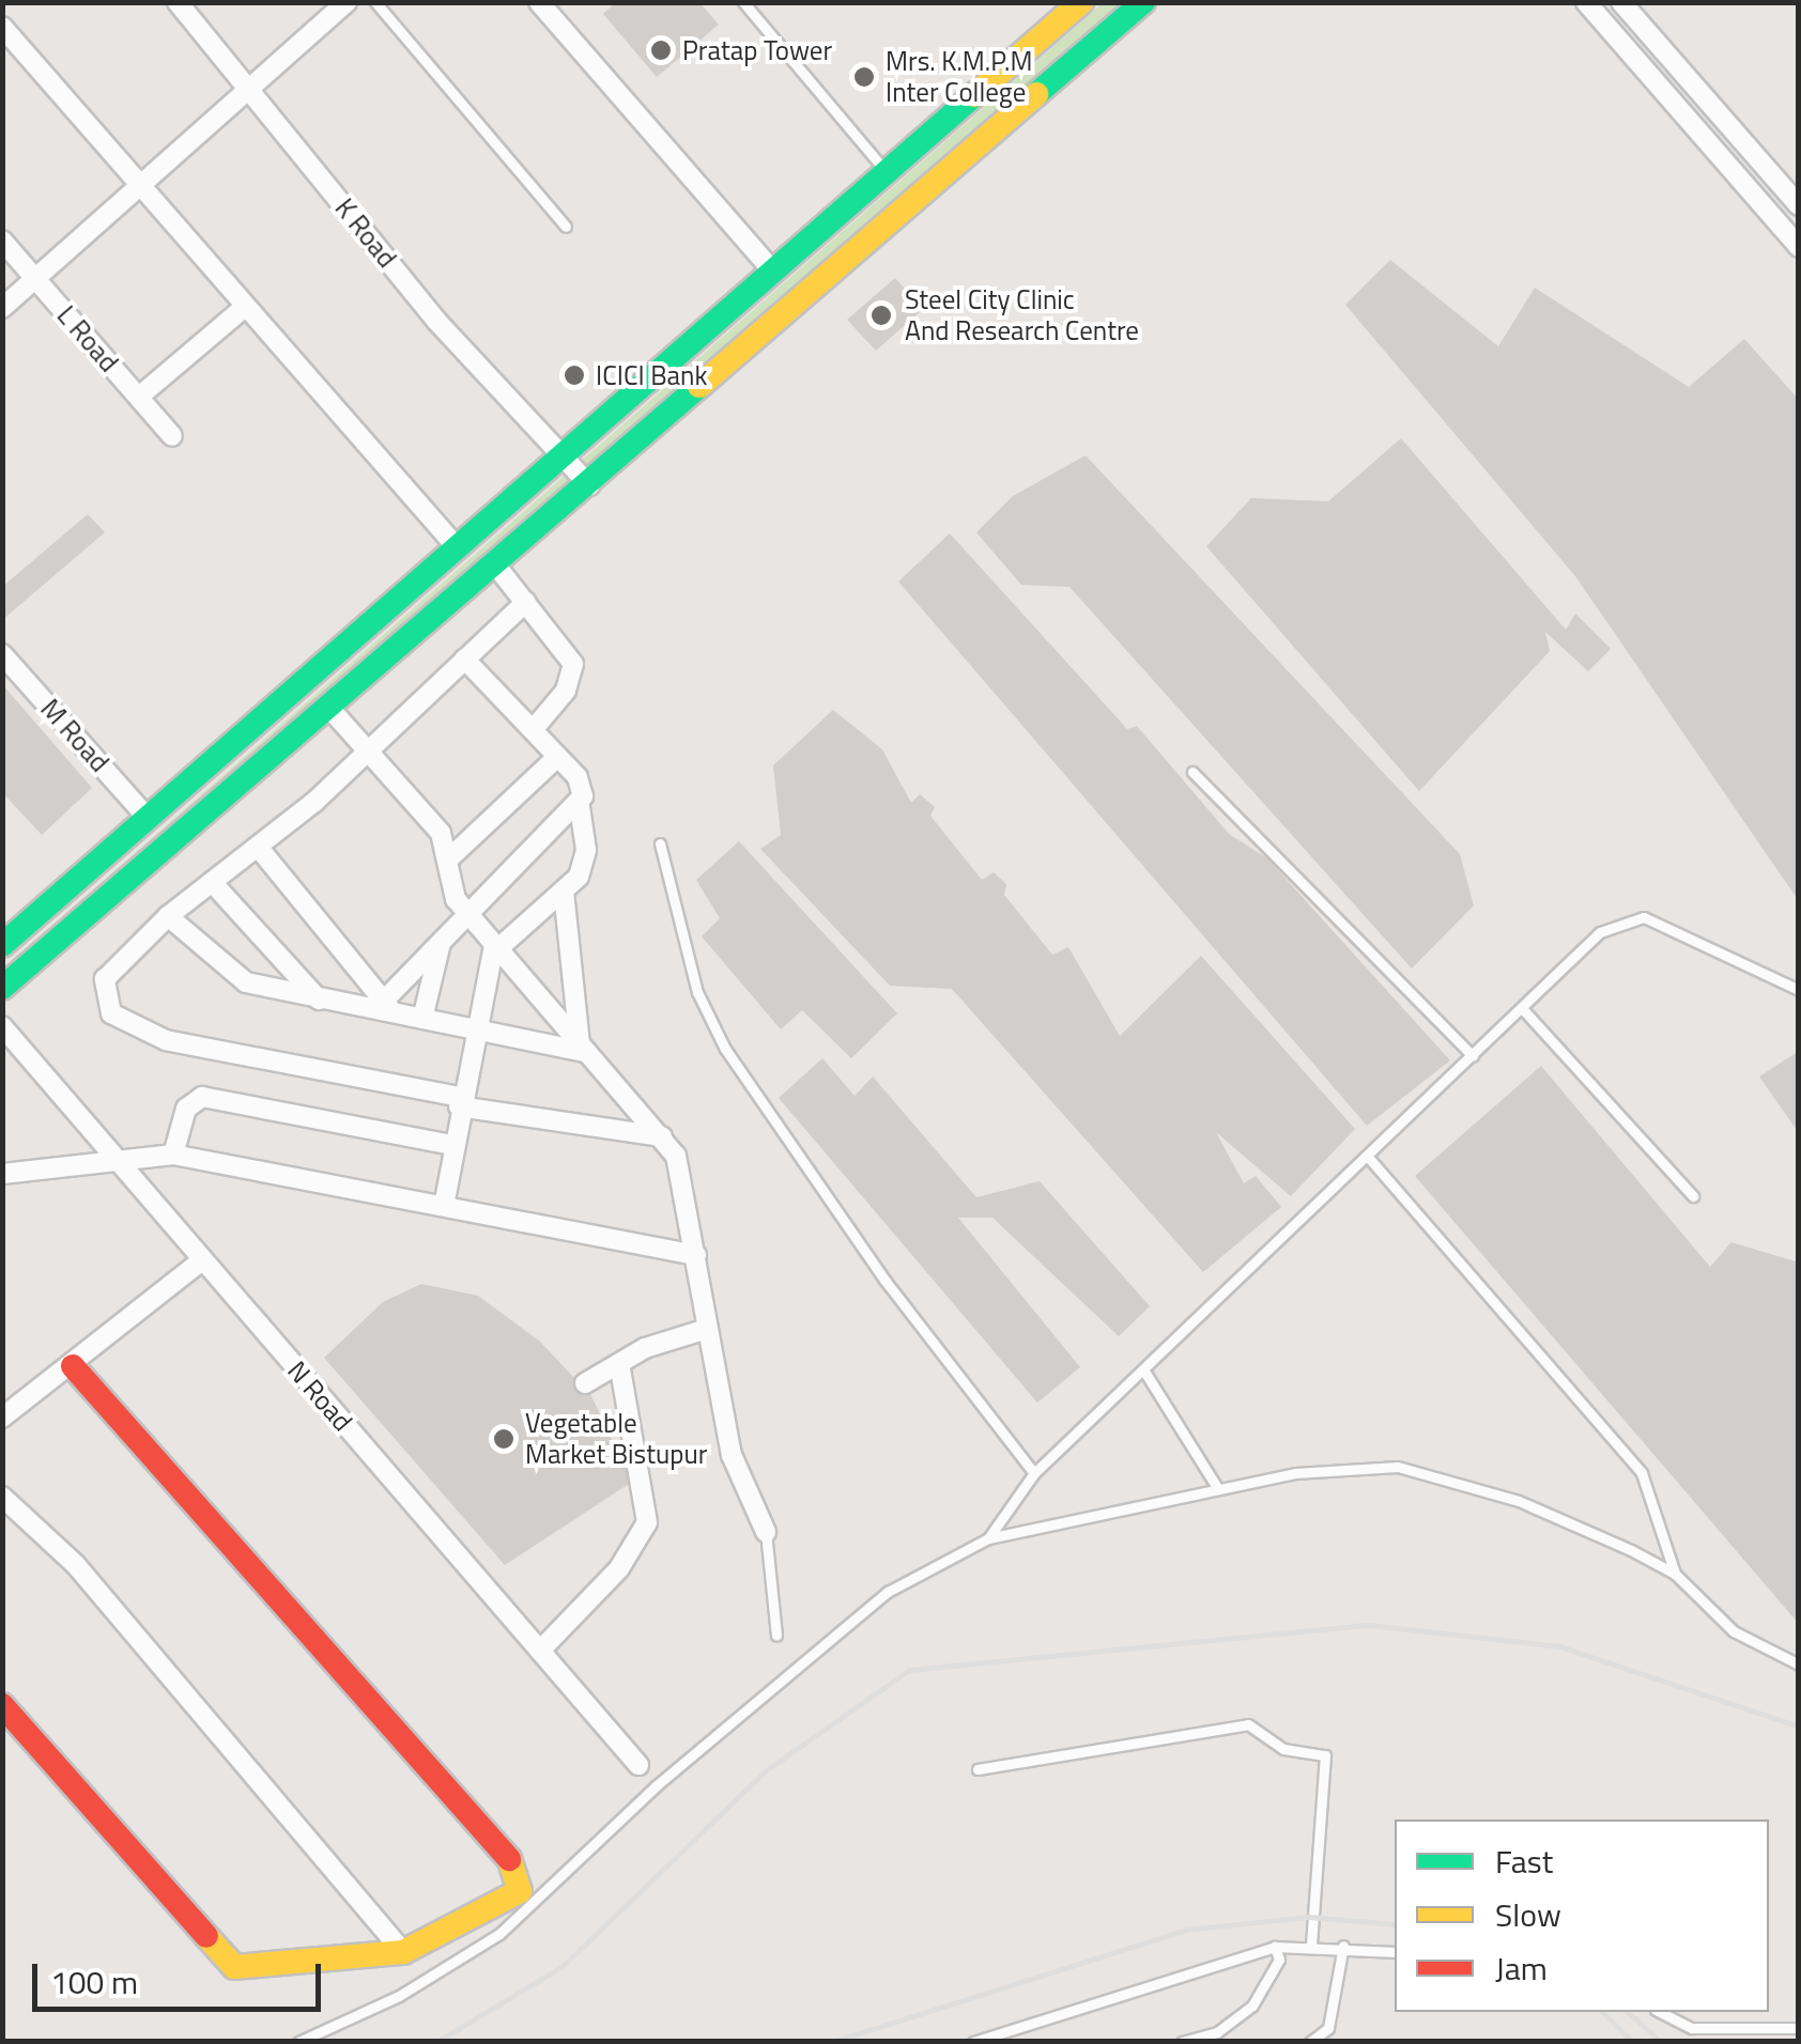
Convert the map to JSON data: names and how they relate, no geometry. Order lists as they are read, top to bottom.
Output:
{
  "streets": {
    "street": [
      "K Road",
      "L Road",
      "M Road",
      "N Road"
    ]
  },
  "places": [
    "Pratap Tower",
    "Mrs. K.M.P.M Inter College",
    "Steel City Clinic And Research Centre",
    "ICICI Bank",
    "Vegetable Market Bistupur"
  ],
  "legend": ["Fast", "Slow", "Jam"],
  "scale_bar": "100 m"
}
